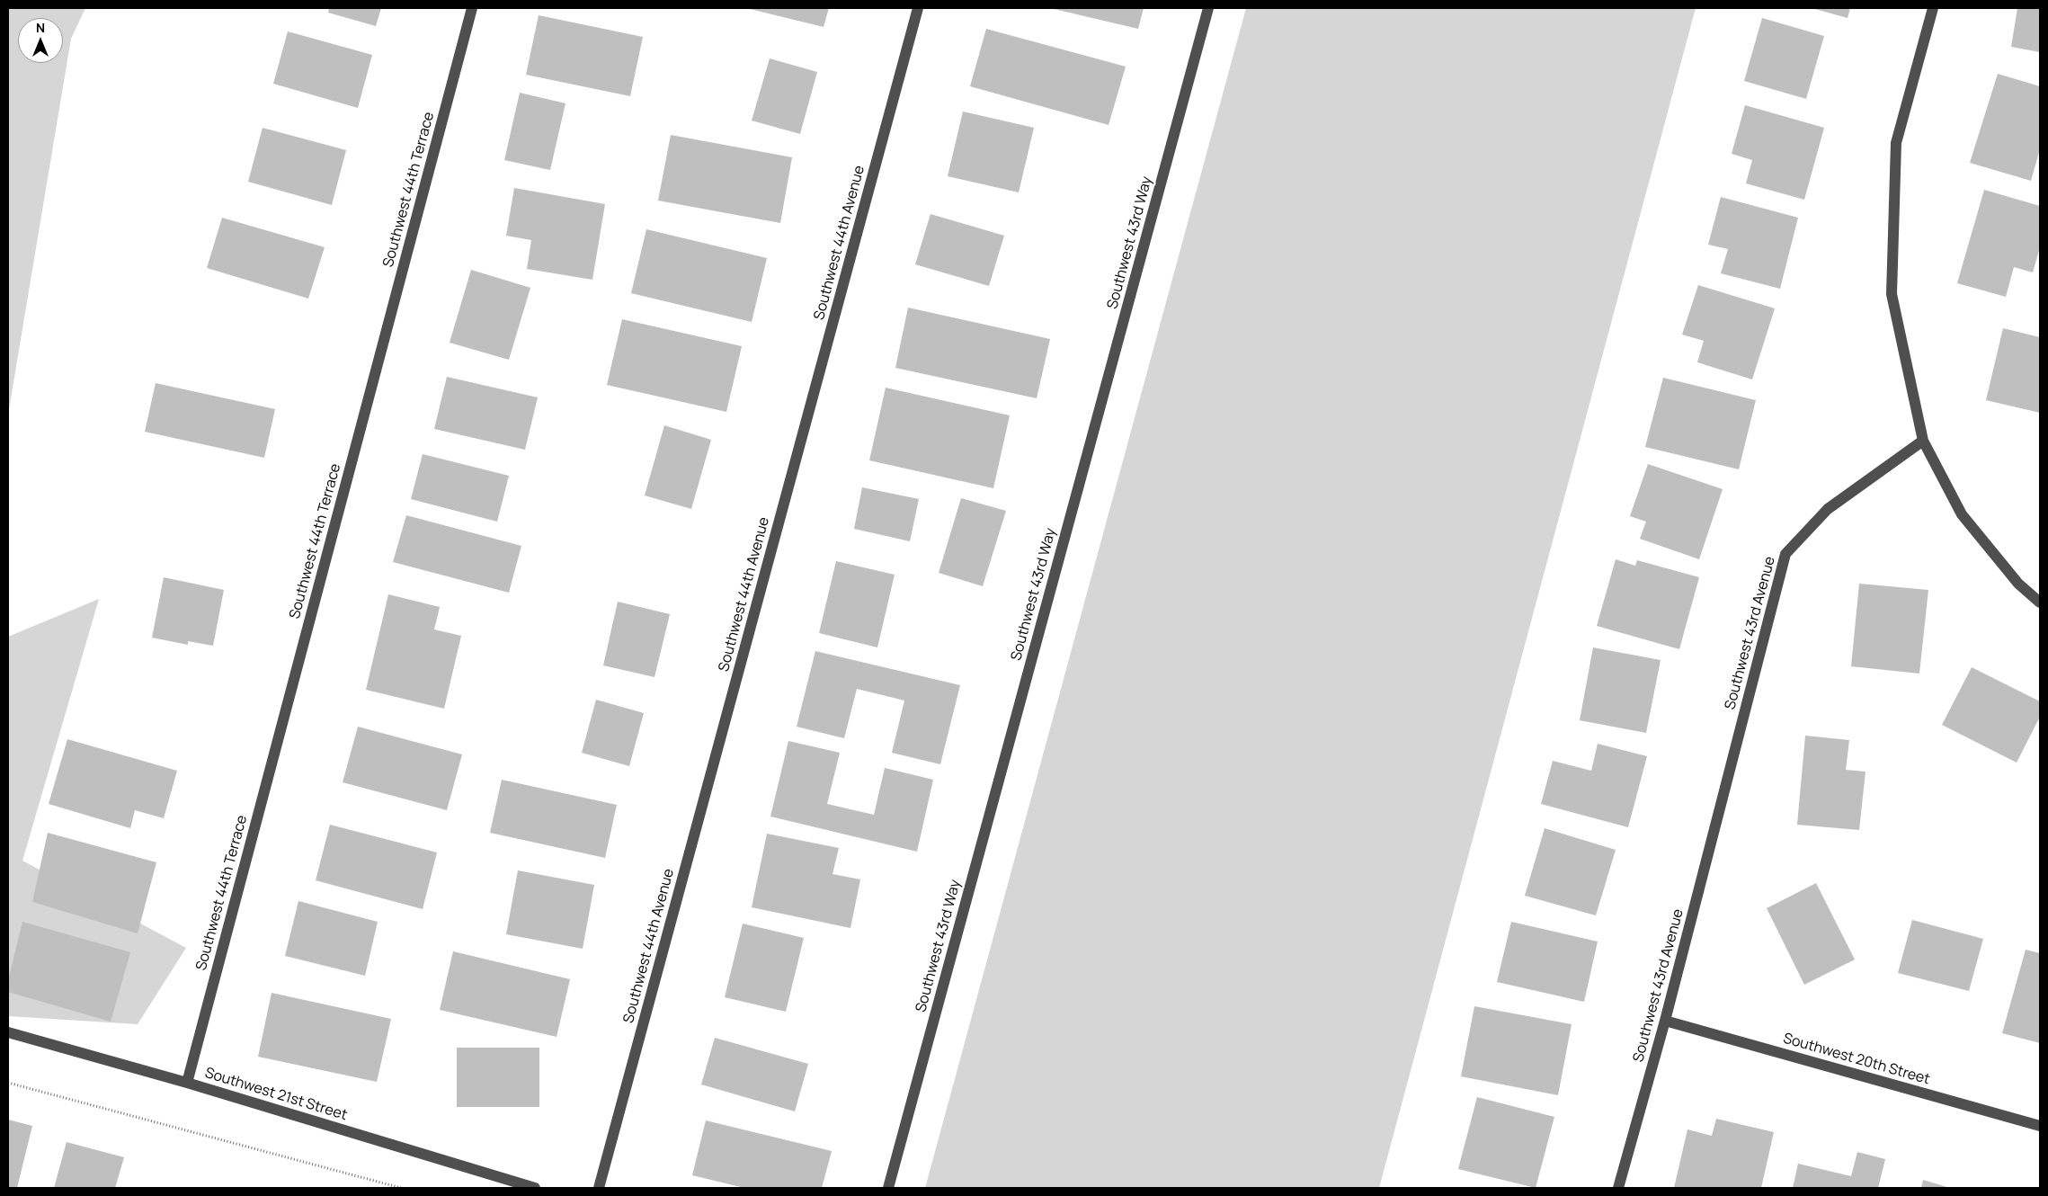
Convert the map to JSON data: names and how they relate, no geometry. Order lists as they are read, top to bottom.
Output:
{
  "streets": {
    "street": [
      "Southwest 44th Terrace",
      "Southwest 44th Avenue",
      "Southwest 43rd Way",
      "Southwest 43rd Avenue",
      "Southwest 20th Street",
      "Southwest 21st Street"
    ]
  },
  "crossings": [
    ["Southwest 44th Terrace", "Southwest 21st Street"],
    ["Southwest 43rd Avenue", "Southwest 20th Street"]
  ],
  "north": "top"
}
